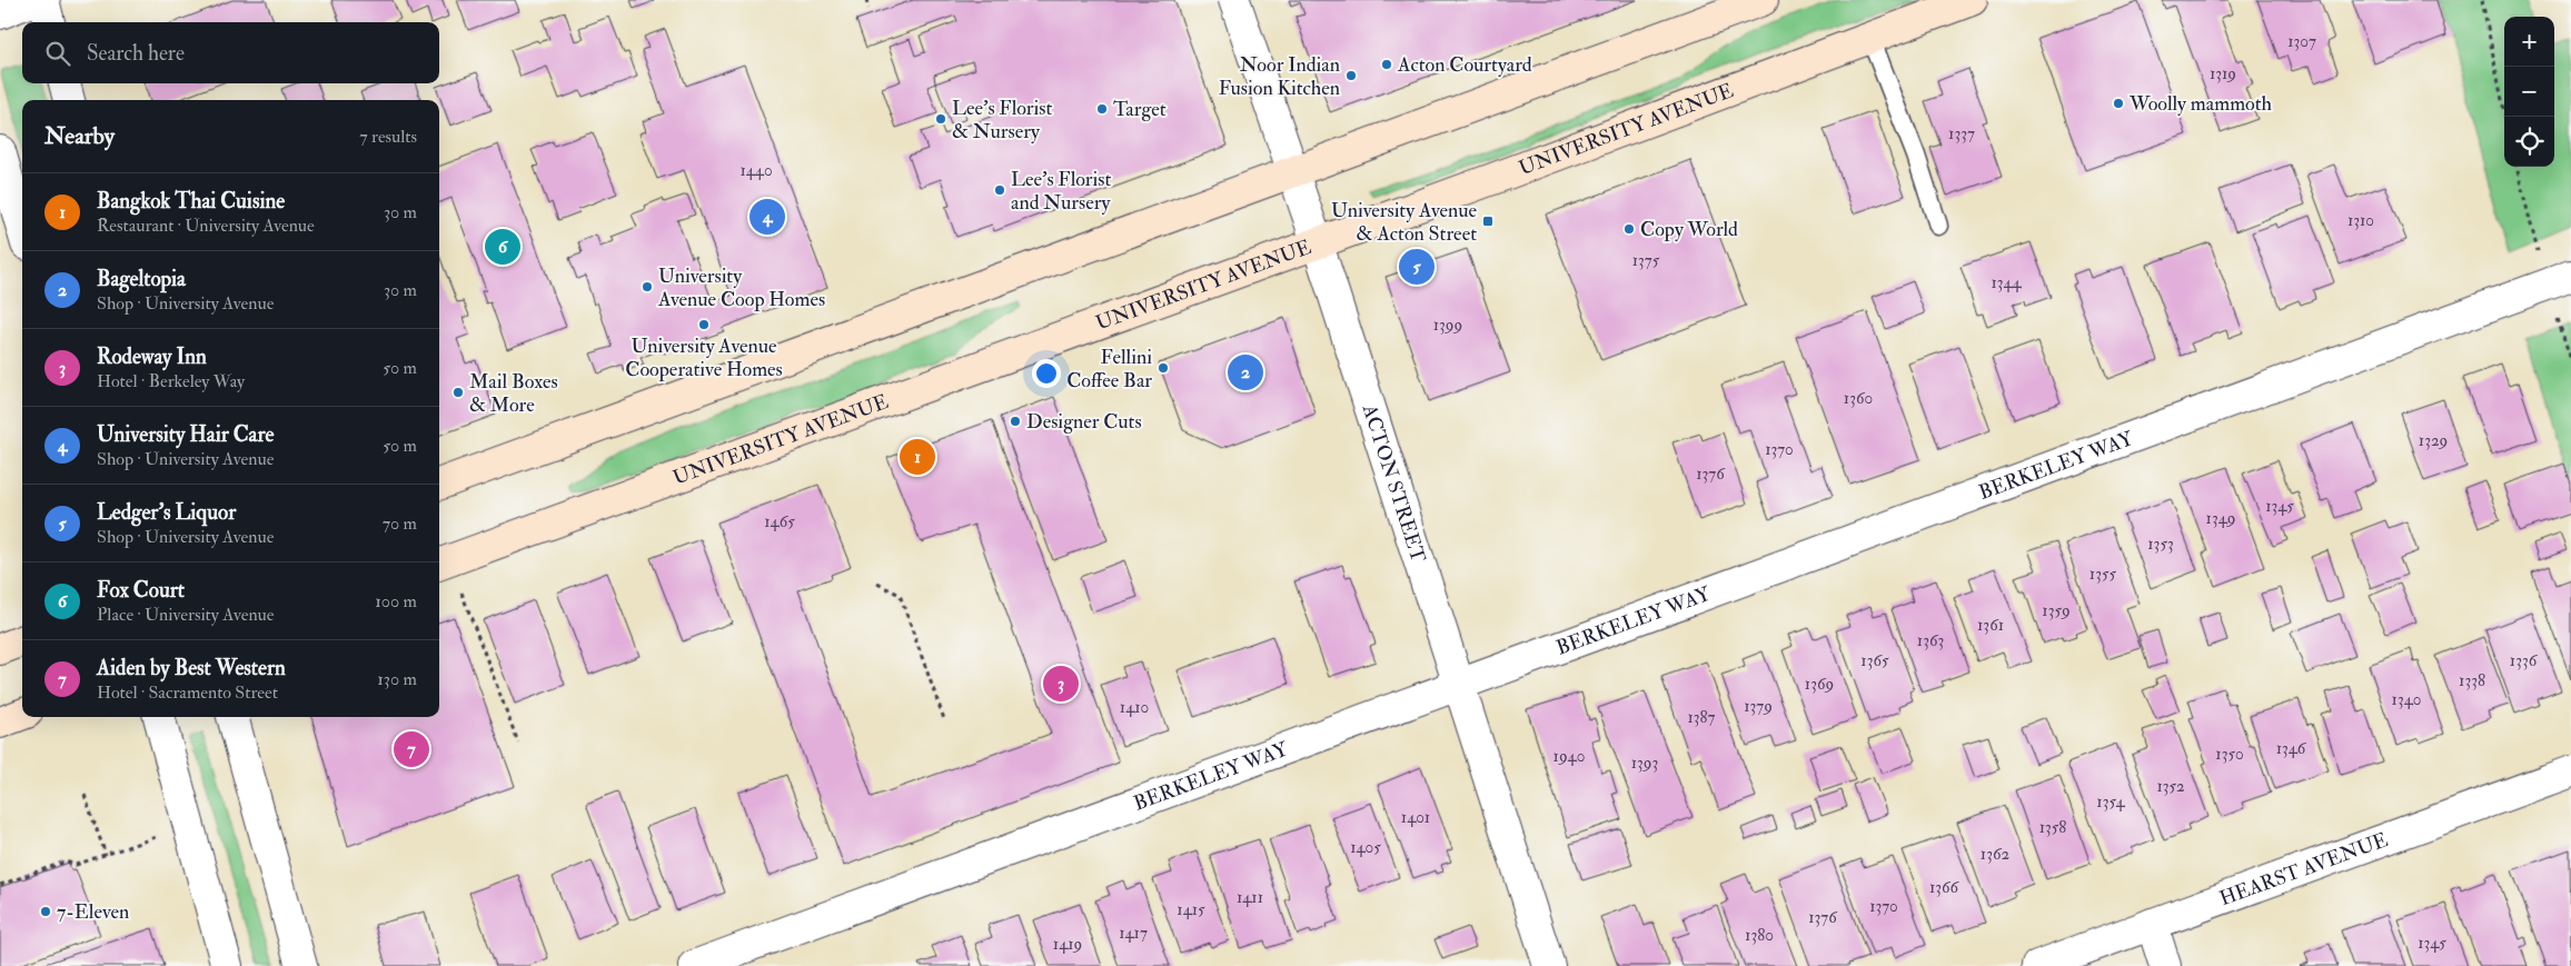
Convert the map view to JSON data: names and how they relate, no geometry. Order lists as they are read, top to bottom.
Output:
{
  "streets": {
    "main road": ["UNIVERSITY AVENUE"],
    "street": ["BERKELEY WAY", "ACTON STREET", "HEARST AVENUE"]
  },
  "crossings": [
    ["UNIVERSITY AVENUE", "ACTON STREET"],
    ["BERKELEY WAY", "ACTON STREET"]
  ],
  "places": {
    "other": [
      "Acton Courtyard",
      "Noor Indian Fusion Kitchen",
      "Woolly mammoth",
      "Target",
      "Lee's Florist & Nursery",
      "Lee's Florist and Nursery",
      "Copy World",
      "University Avenue Coop Homes",
      "University Avenue Cooperative Homes",
      "Fellini Coffee Bar",
      "Mail Boxes & More",
      "Designer Cuts",
      "7-Eleven"
    ],
    "transit": ["University Avenue & Acton Street"]
  },
  "house_numbers": [
    "1307",
    "1319",
    "1337",
    "1440",
    "1310",
    "1375",
    "1344",
    "1399",
    "1360",
    "1329",
    "1370",
    "1376",
    "1345",
    "1349",
    "1465",
    "1353",
    "1355",
    "1359",
    "1361",
    "1363",
    "1365",
    "1336",
    "1338",
    "1369",
    "1340",
    "1379",
    "1410",
    "1387",
    "1346",
    "1350",
    "1940",
    "1393",
    "1352",
    "1354",
    "1401",
    "1358",
    "1405",
    "1362",
    "1366",
    "1411",
    "1370",
    "1415",
    "1376",
    "1417",
    "1380",
    "1345",
    "1419"
  ],
  "page": {
    "map_buttons": ["+", "−"],
    "search": "Search here",
    "heading": ["Nearby", "7 results"],
    "list": [
      {
        "mark": "1",
        "name": "Bangkok Thai Cuisine",
        "note": "Restaurant · University Avenue",
        "value": "30 m"
      },
      {
        "mark": "2",
        "name": "Bageltopia",
        "note": "Shop · University Avenue",
        "value": "30 m"
      },
      {
        "mark": "3",
        "name": "Rodeway Inn",
        "note": "Hotel · Berkeley Way",
        "value": "50 m"
      },
      {
        "mark": "4",
        "name": "University Hair Care",
        "note": "Shop · University Avenue",
        "value": "50 m"
      },
      {
        "mark": "5",
        "name": "Ledger's Liquor",
        "note": "Shop · University Avenue",
        "value": "70 m"
      },
      {
        "mark": "6",
        "name": "Fox Court",
        "note": "Place · University Avenue",
        "value": "100 m"
      },
      {
        "mark": "7",
        "name": "Aiden by Best Western",
        "note": "Hotel · Sacramento Street",
        "value": "130 m"
      }
    ],
    "pins": [
      "4",
      "6",
      "5",
      "2",
      "1",
      "3",
      "7"
    ]
  }
}
